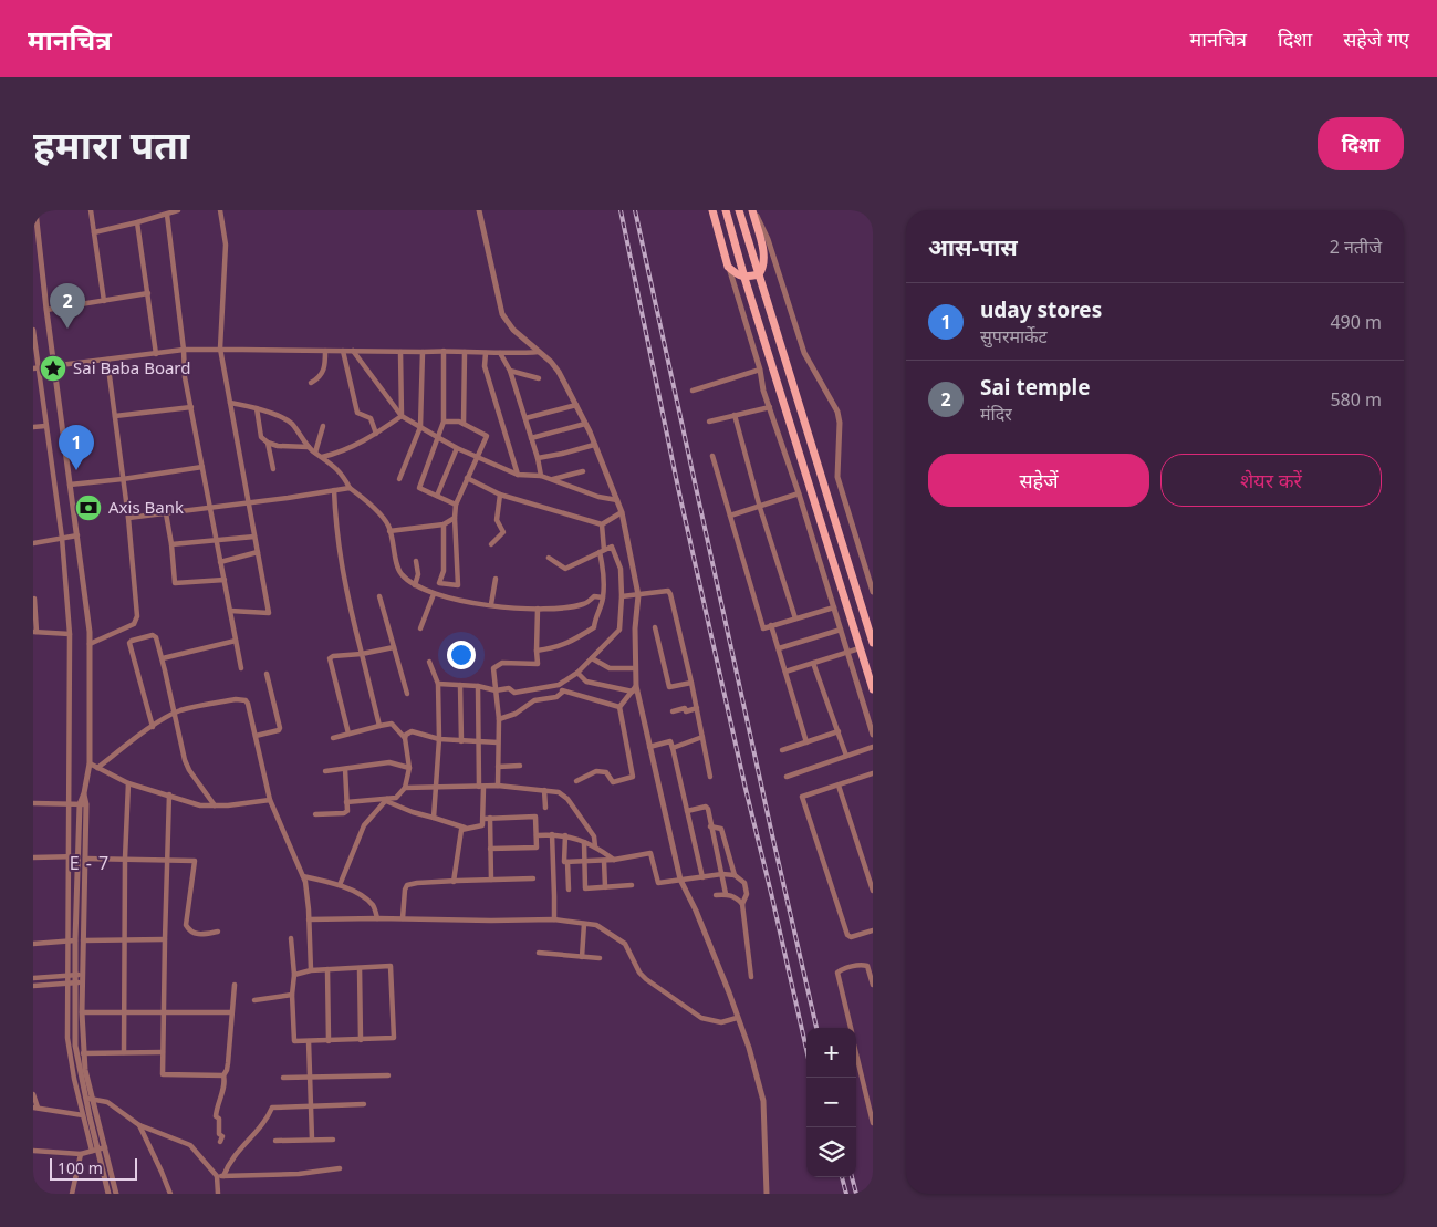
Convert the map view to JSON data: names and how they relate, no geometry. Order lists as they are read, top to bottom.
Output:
{
  "districts": ["E - 7"],
  "places": {
    "place": ["Sai Baba Board"],
    "bank": ["Axis Bank"]
  },
  "scale_bar": "100 m",
  "page": {
    "header": "मानचित्र",
    "nav": ["मानचित्र", "दिशा", "सहेजे गए"],
    "buttons": [
      "दिशा",
      ["सहेजें", "शेयर करें"]
    ],
    "title": "हमारा पता",
    "heading": ["आस-पास", "2 नतीजे"],
    "list": [
      {
        "mark": "1",
        "name": "uday stores",
        "note": "सुपरमार्केट",
        "value": "490 m"
      },
      {
        "mark": "2",
        "name": "Sai temple",
        "note": "मंदिर",
        "value": "580 m"
      }
    ],
    "pins": ["2", "1"],
    "map_buttons": ["+", "−"],
    "scale": "100 m"
  }
}
